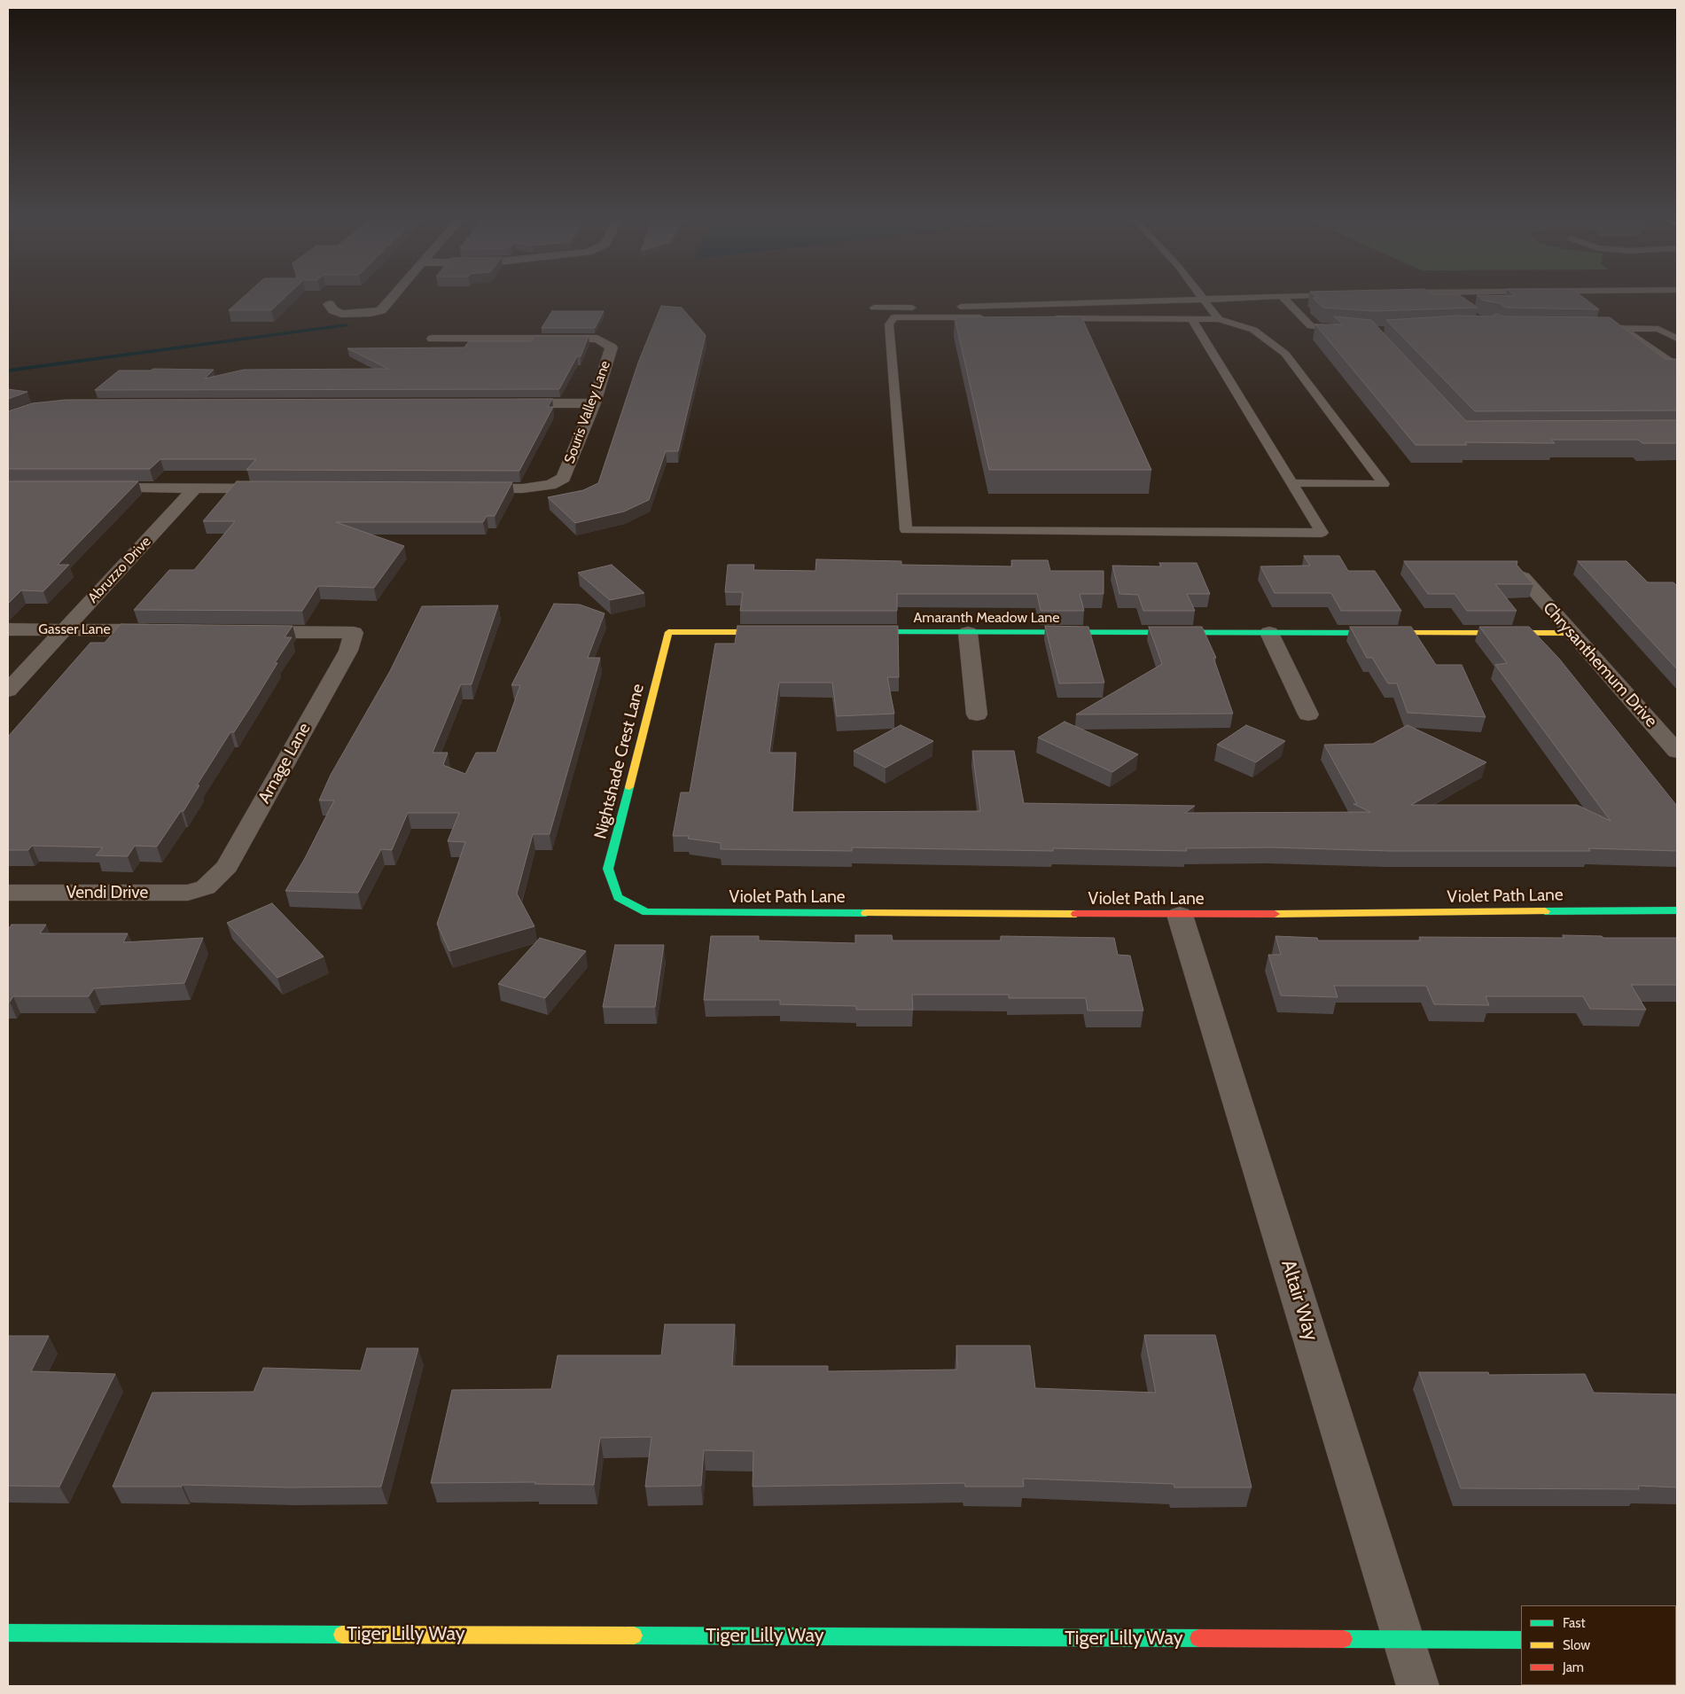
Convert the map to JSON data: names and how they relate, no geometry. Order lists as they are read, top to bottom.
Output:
{
  "streets": {
    "street": [
      "Souris Valley Lane",
      "Abruzzo Drive",
      "Amaranth Meadow Lane",
      "Gasser Lane",
      "Chrysanthemum Drive",
      "Nightshade Crest Lane",
      "Arnage Lane",
      "Vendi Drive",
      "Violet Path Lane",
      "Altair Way",
      "Tiger Lilly Way"
    ]
  },
  "crossings": [
    ["Abruzzo Drive", "Gasser Lane"],
    ["Amaranth Meadow Lane", "Chrysanthemum Drive"],
    ["Nightshade Crest Lane", "Violet Path Lane"],
    ["Arnage Lane", "Vendi Drive"],
    ["Violet Path Lane", "Altair Way"],
    ["Altair Way", "Tiger Lilly Way"]
  ],
  "legend": ["Fast", "Slow", "Jam"]
}
